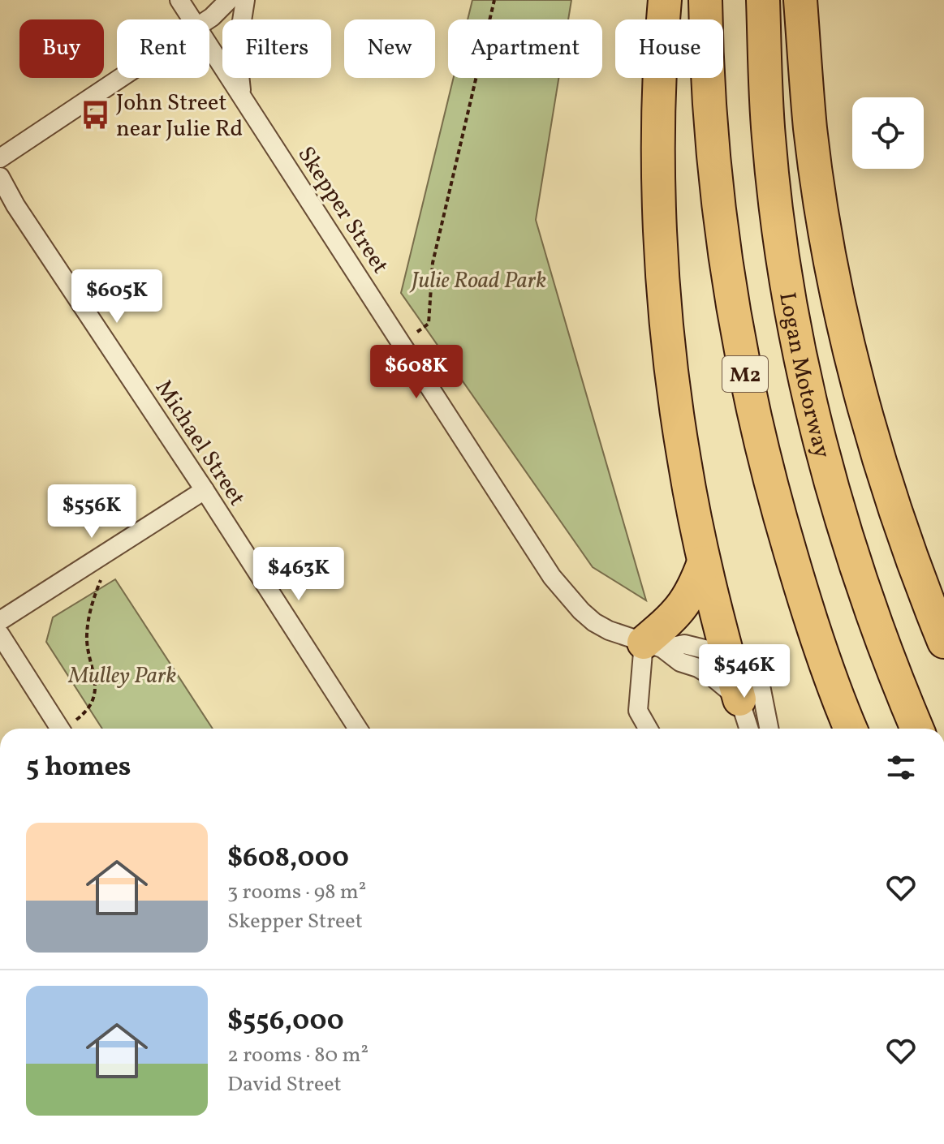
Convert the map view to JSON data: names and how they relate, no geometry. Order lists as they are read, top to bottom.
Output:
{
  "streets": {
    "highway": ["M2", "Logan Motorway"],
    "street": ["Skepper Street", "Michael Street"]
  },
  "parks": ["Julie Road Park", "Mulley Park"],
  "places": {
    "bus stop": ["John Street near Julie Rd"]
  },
  "page": {
    "chip": [
      "Buy",
      "Rent",
      "Filters",
      "New",
      "Apartment",
      "House"
    ],
    "price": [
      "$605K",
      "$608K",
      "$556K",
      "$463K",
      "$546K"
    ],
    "heading": "5 homes",
    "list": [
      {
        "name": "$608,000",
        "note": "3 rooms · 98 m² · Skepper Street"
      },
      {
        "name": "$556,000",
        "note": "2 rooms · 80 m² · David Street"
      }
    ]
  }
}
